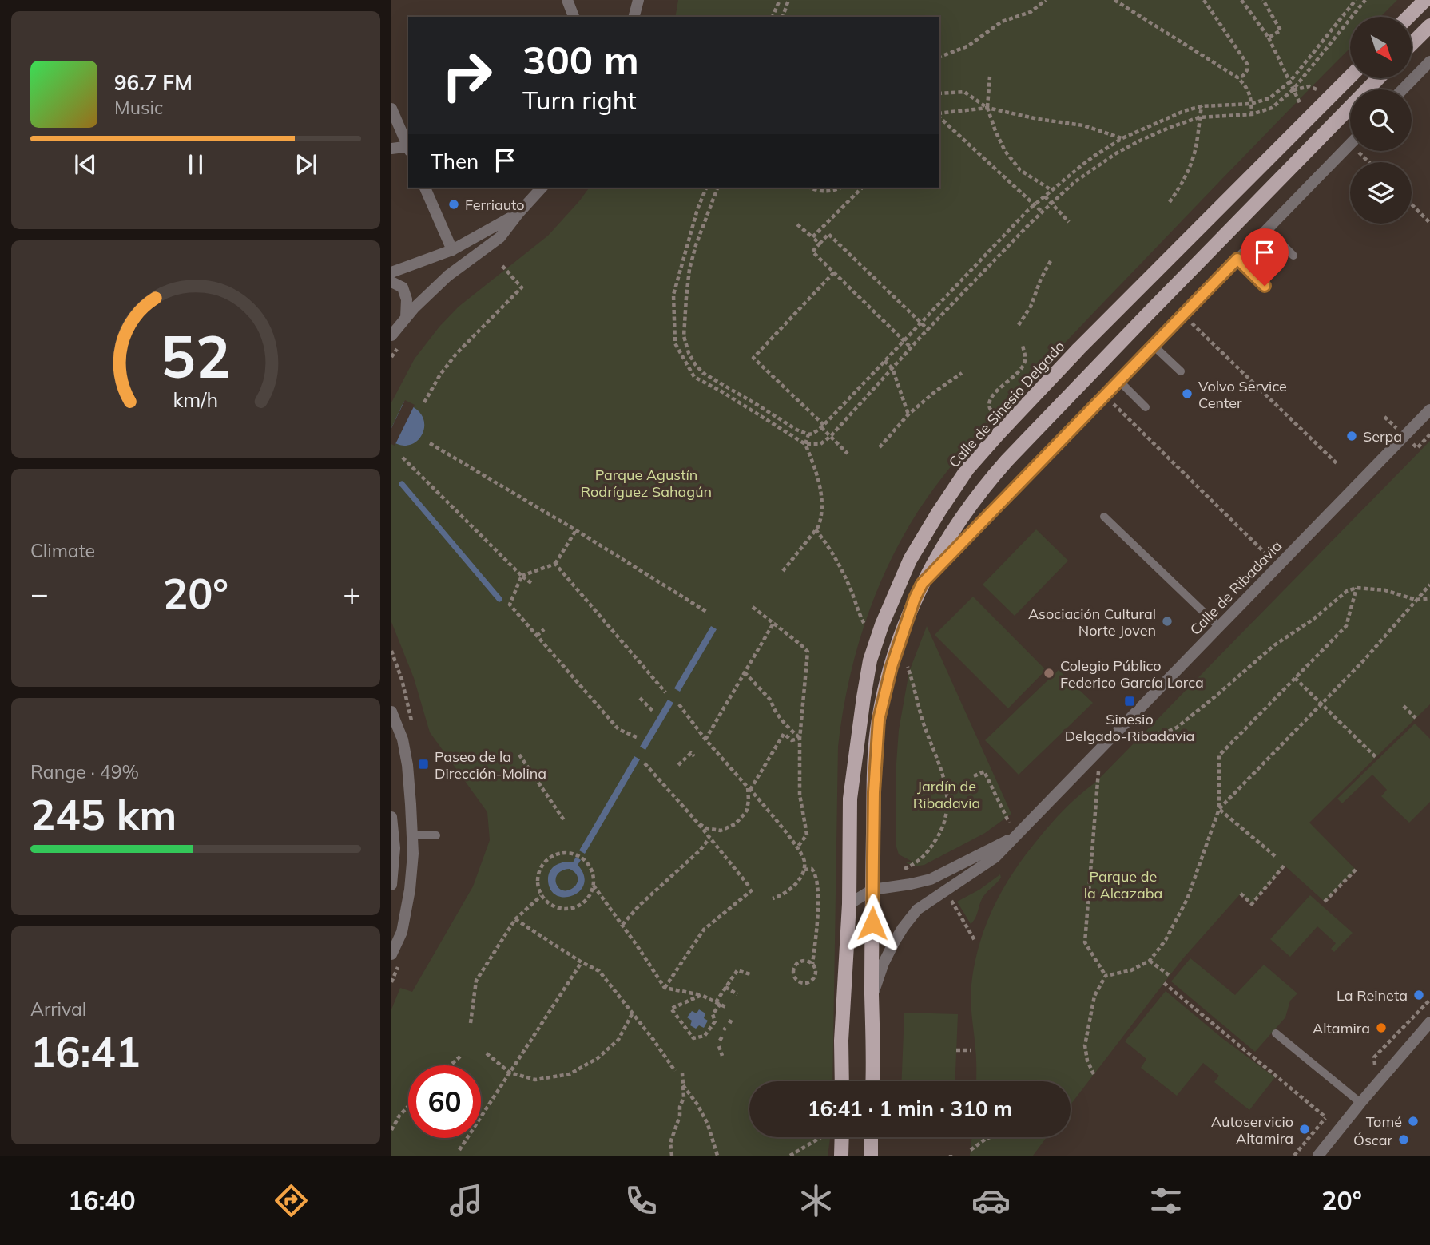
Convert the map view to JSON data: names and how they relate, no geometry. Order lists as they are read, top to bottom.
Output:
{
  "streets": {
    "main road": ["Calle de Sinesio Delgado"],
    "street": ["Calle de Ribadavia"]
  },
  "crossings": [
    ["Calle de Sinesio Delgado", "Calle de Ribadavia"]
  ],
  "parks": ["Parque Agustín Rodríguez Sahagún", "Jardín de Ribadavia", "Parque de la Alcazaba"],
  "places": {
    "other": [
      "Ferriauto",
      "Volvo Service Center",
      "Serpa",
      "Asociación Cultural Norte Joven",
      "Colegio Público Federico García Lorca",
      "La Reineta",
      "Altamira",
      "Tomé",
      "Autoservicio Altamira",
      "Óscar"
    ],
    "transit": ["Sinesio Delgado-Ribadavia", "Paseo de la Dirección-Molina"]
  },
  "north": "bottom right",
  "page": {
    "turn": ["300 m", "Turn right"],
    "song": ["96.7 FM", "Music"],
    "then": "Then",
    "tile": [
      "Climate",
      ["Range · 49%", "245 km"],
      ["Arrival", "16:41"]
    ],
    "heat": ["−", "20°", "+"],
    "limit": "60",
    "trip": "16:41 · 1 min · 310 m",
    "tabs": ["16:40", "20°"],
    "gauge": ["52", "km/h"]
  }
}
